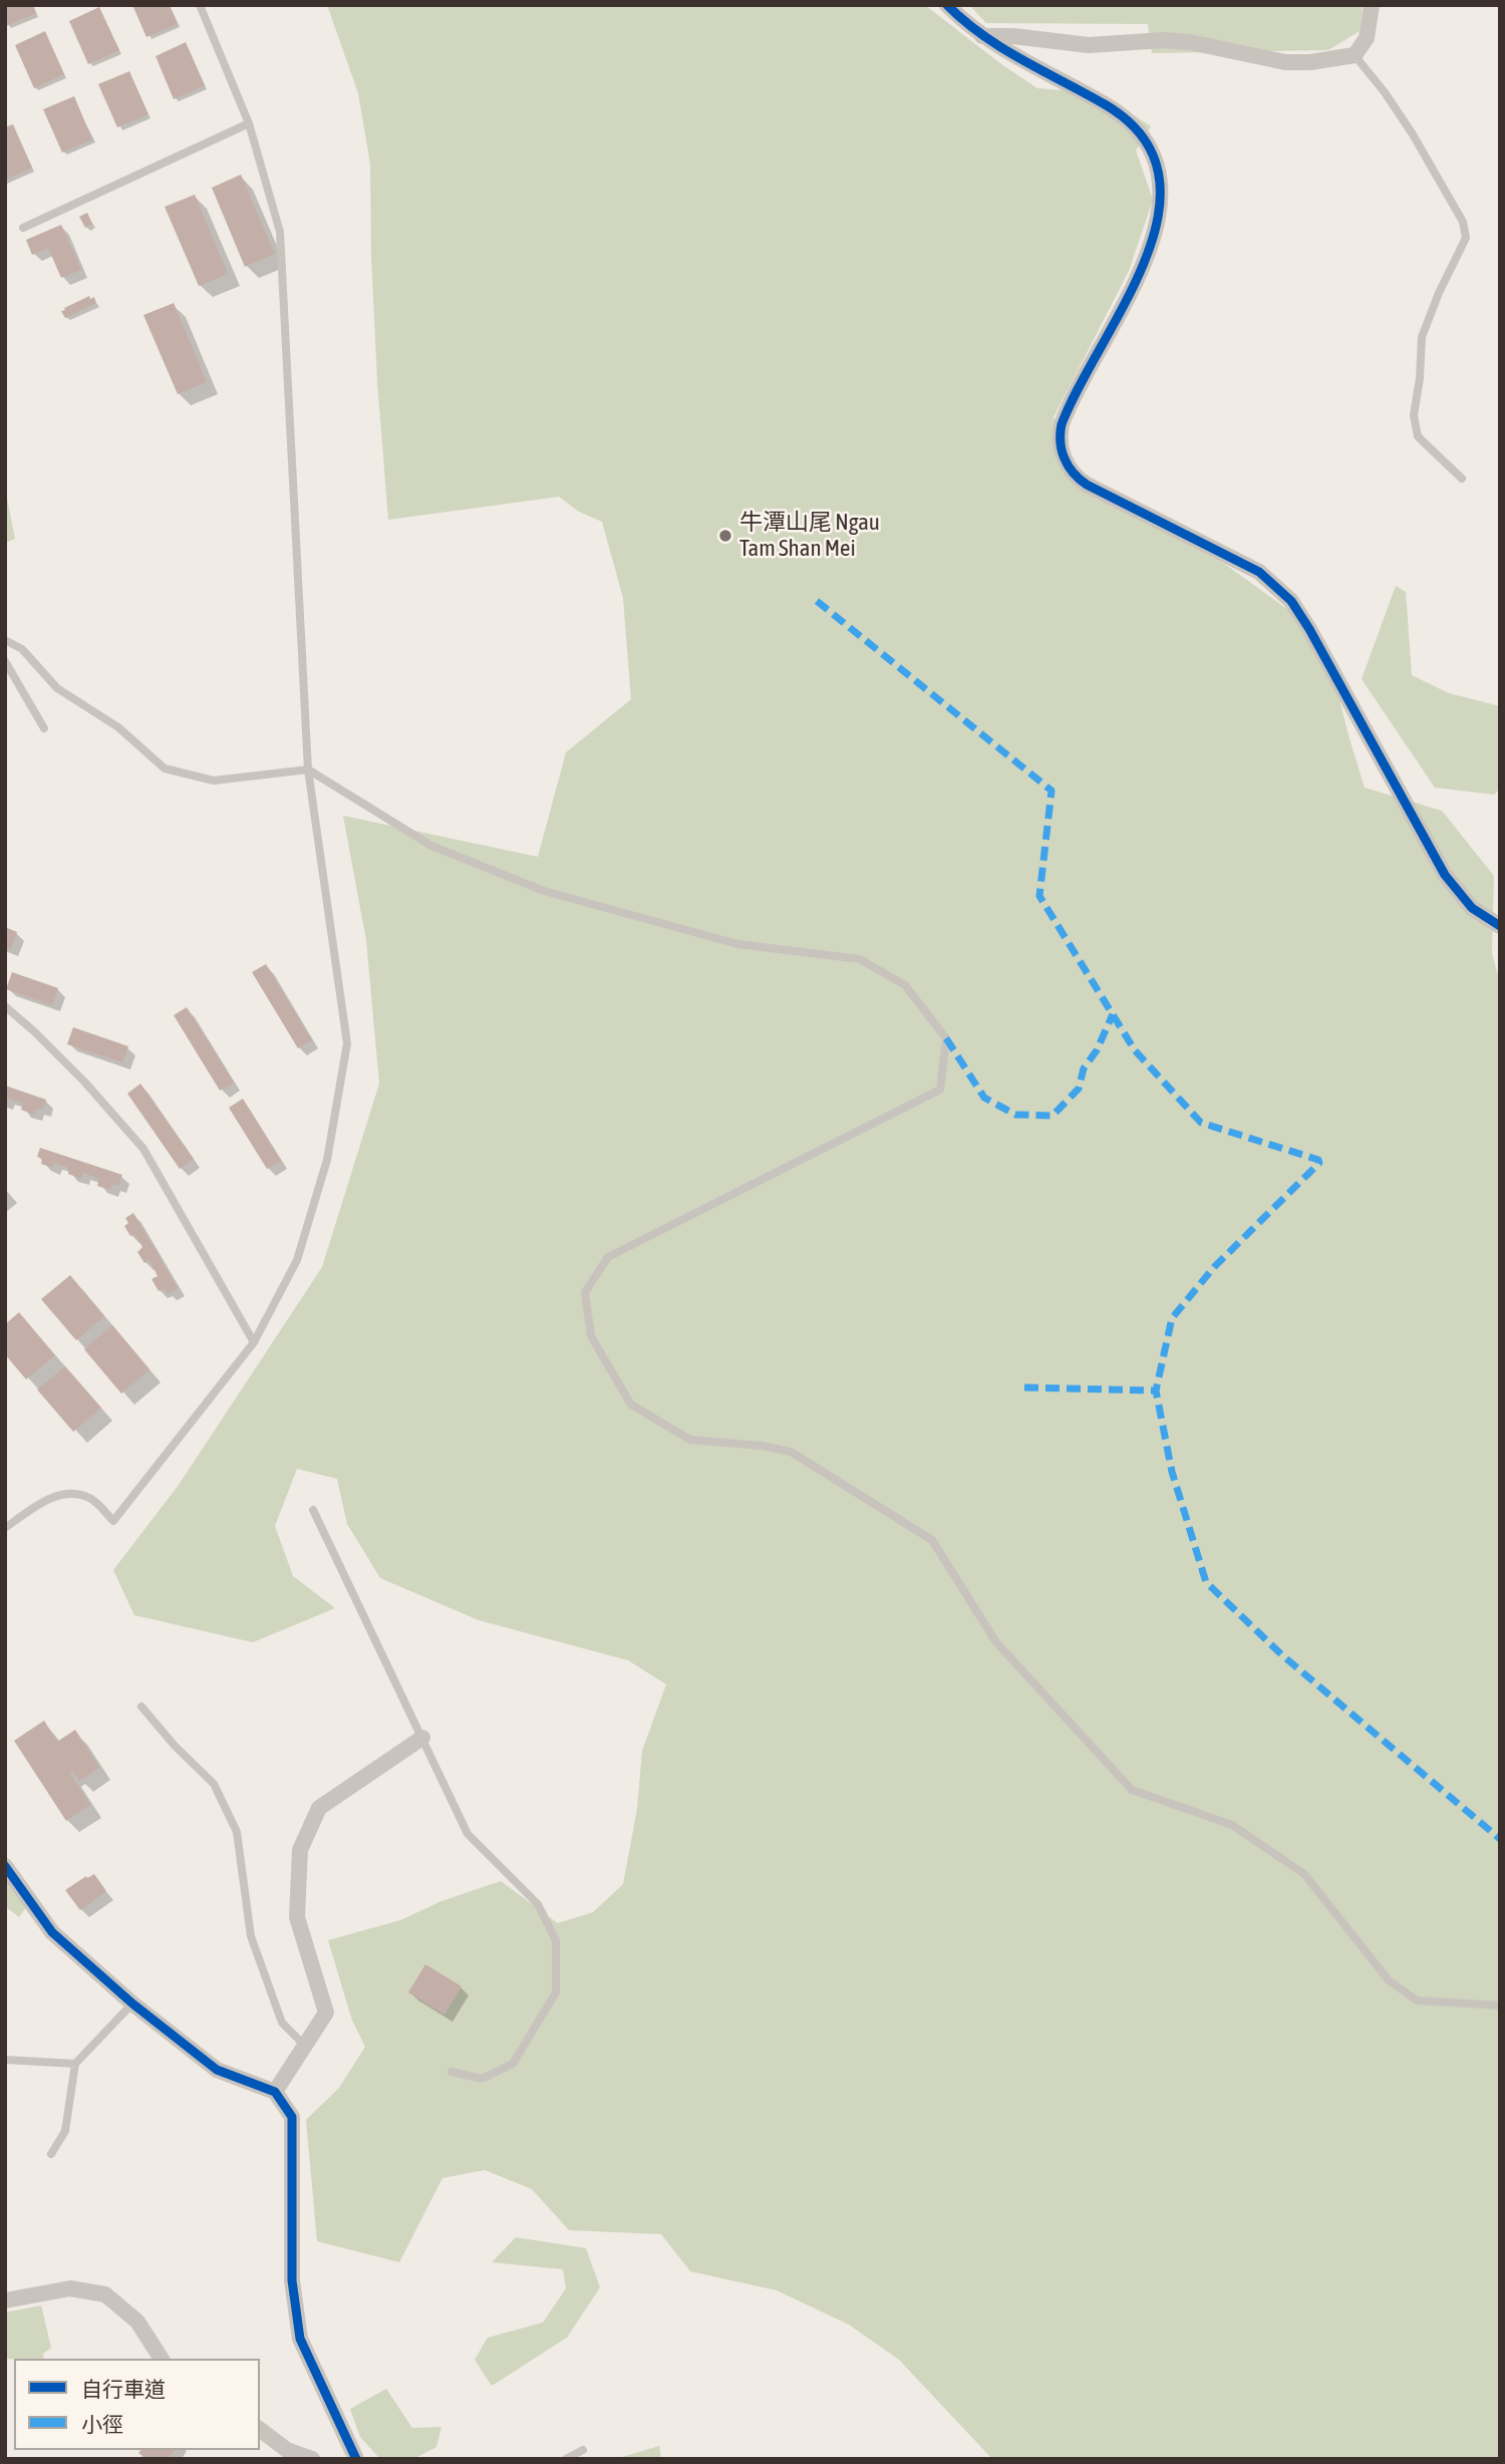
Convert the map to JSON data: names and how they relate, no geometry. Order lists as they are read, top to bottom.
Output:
{
  "places": ["牛潭山尾 Ngau Tam Shan Mei"],
  "legend": ["自行車道", "小徑"]
}
